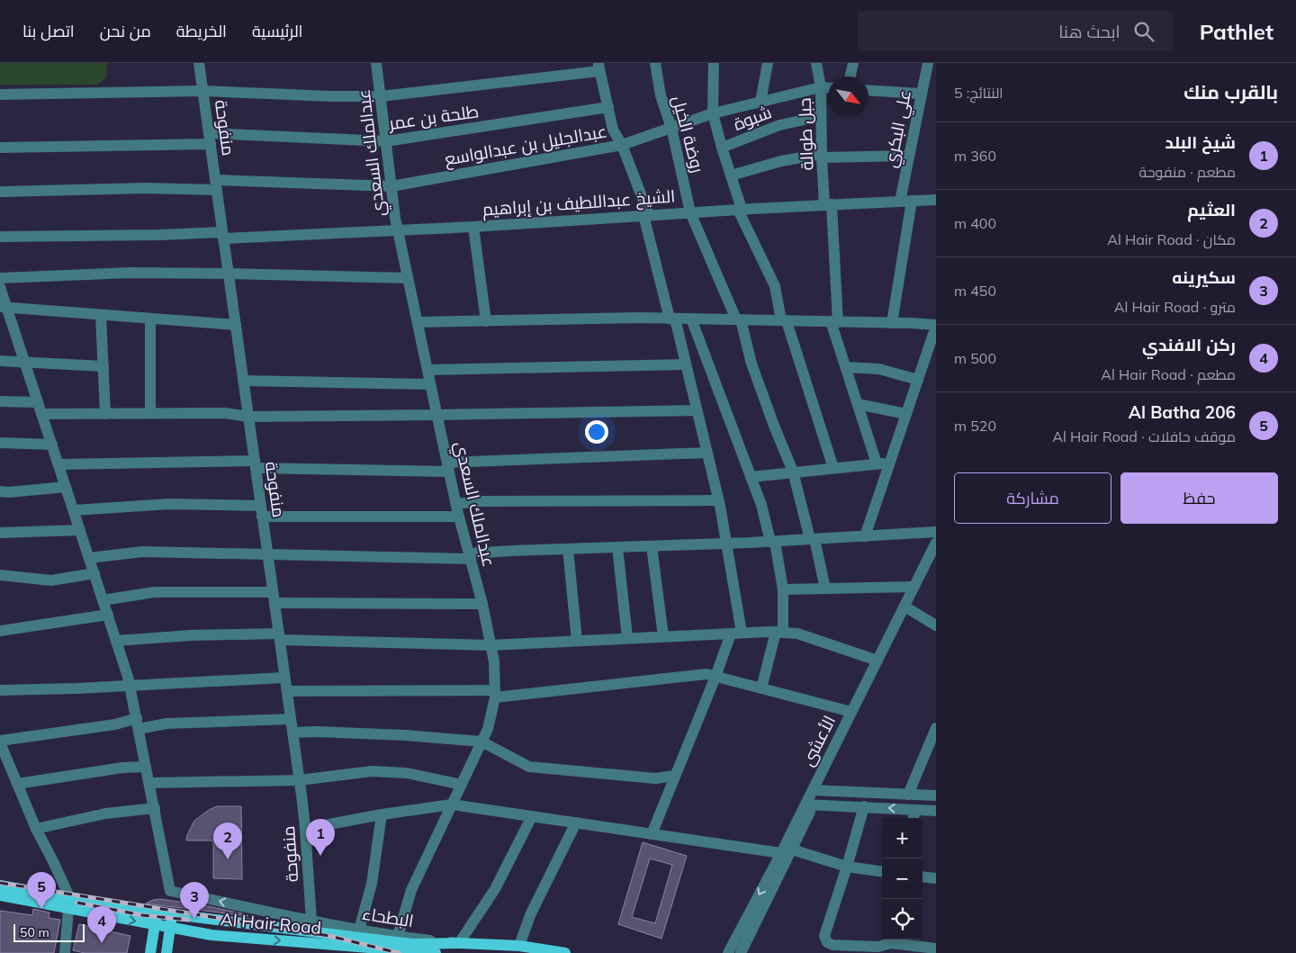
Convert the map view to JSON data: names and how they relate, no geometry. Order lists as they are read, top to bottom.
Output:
{
  "streets": {
    "main road": ["البطحاء", "Al Hair Road"],
    "street": [
      "طلحة بن عمر",
      "شبوة",
      "منفوحة",
      "علي البكري",
      "روضة الخيل",
      "جبل طوالة",
      "عبدالجليل بن عبدالواسع",
      "عبدالملك السعدي",
      "الشيخ عبداللطيف بن إبراهيم",
      "الأعشى"
    ]
  },
  "crossings": [
    ["طلحة بن عمر", "منفوحة"],
    ["طلحة بن عمر", "عبدالملك السعدي"],
    ["شبوة", "جبل طوالة"],
    ["منفوحة", "عبدالجليل بن عبدالواسع"],
    ["منفوحة", "الشيخ عبداللطيف بن إبراهيم"],
    ["منفوحة", "البطحاء"],
    ["علي البكري", "الشيخ عبداللطيف بن إبراهيم"],
    ["روضة الخيل", "عبدالجليل بن عبدالواسع"],
    ["روضة الخيل", "الشيخ عبداللطيف بن إبراهيم"],
    ["جبل طوالة", "عبدالجليل بن عبدالواسع"],
    ["جبل طوالة", "الشيخ عبداللطيف بن إبراهيم"],
    ["عبدالجليل بن عبدالواسع", "عبدالملك السعدي"],
    ["عبدالملك السعدي", "الشيخ عبداللطيف بن إبراهيم"],
    ["عبدالملك السعدي", "البطحاء"],
    ["عبدالملك السعدي", "Al Hair Road"],
    ["البطحاء", "Al Hair Road"]
  ],
  "one_way": ["البطحاء"],
  "scale_bar": "50 m",
  "north": "bottom right",
  "page": {
    "header": "Pathlet",
    "search": "ابحث هنا",
    "nav": [
      "الرئيسية",
      "الخريطة",
      "من نحن",
      "اتصل بنا"
    ],
    "heading": ["بالقرب منك", "النتائج: 5"],
    "list": [
      {
        "mark": "1",
        "name": "شيخ البلد",
        "note": "مطعم · منفوحة",
        "value": "360 m"
      },
      {
        "mark": "2",
        "name": "العثيم",
        "note": "مكان · Al Hair Road",
        "value": "400 m"
      },
      {
        "mark": "3",
        "name": "سكيرينه",
        "note": "مترو · Al Hair Road",
        "value": "450 m"
      },
      {
        "mark": "4",
        "name": "ركن الافندي",
        "note": "مطعم · Al Hair Road",
        "value": "500 m"
      },
      {
        "mark": "5",
        "name": "Al Batha 206",
        "note": "موقف حافلات · Al Hair Road",
        "value": "520 m"
      }
    ],
    "buttons": ["حفظ", "مشاركة"],
    "map_buttons": ["+", "−"],
    "pins": [
      "1",
      "2",
      "5",
      "3",
      "4"
    ],
    "scale": "50 m"
  }
}
